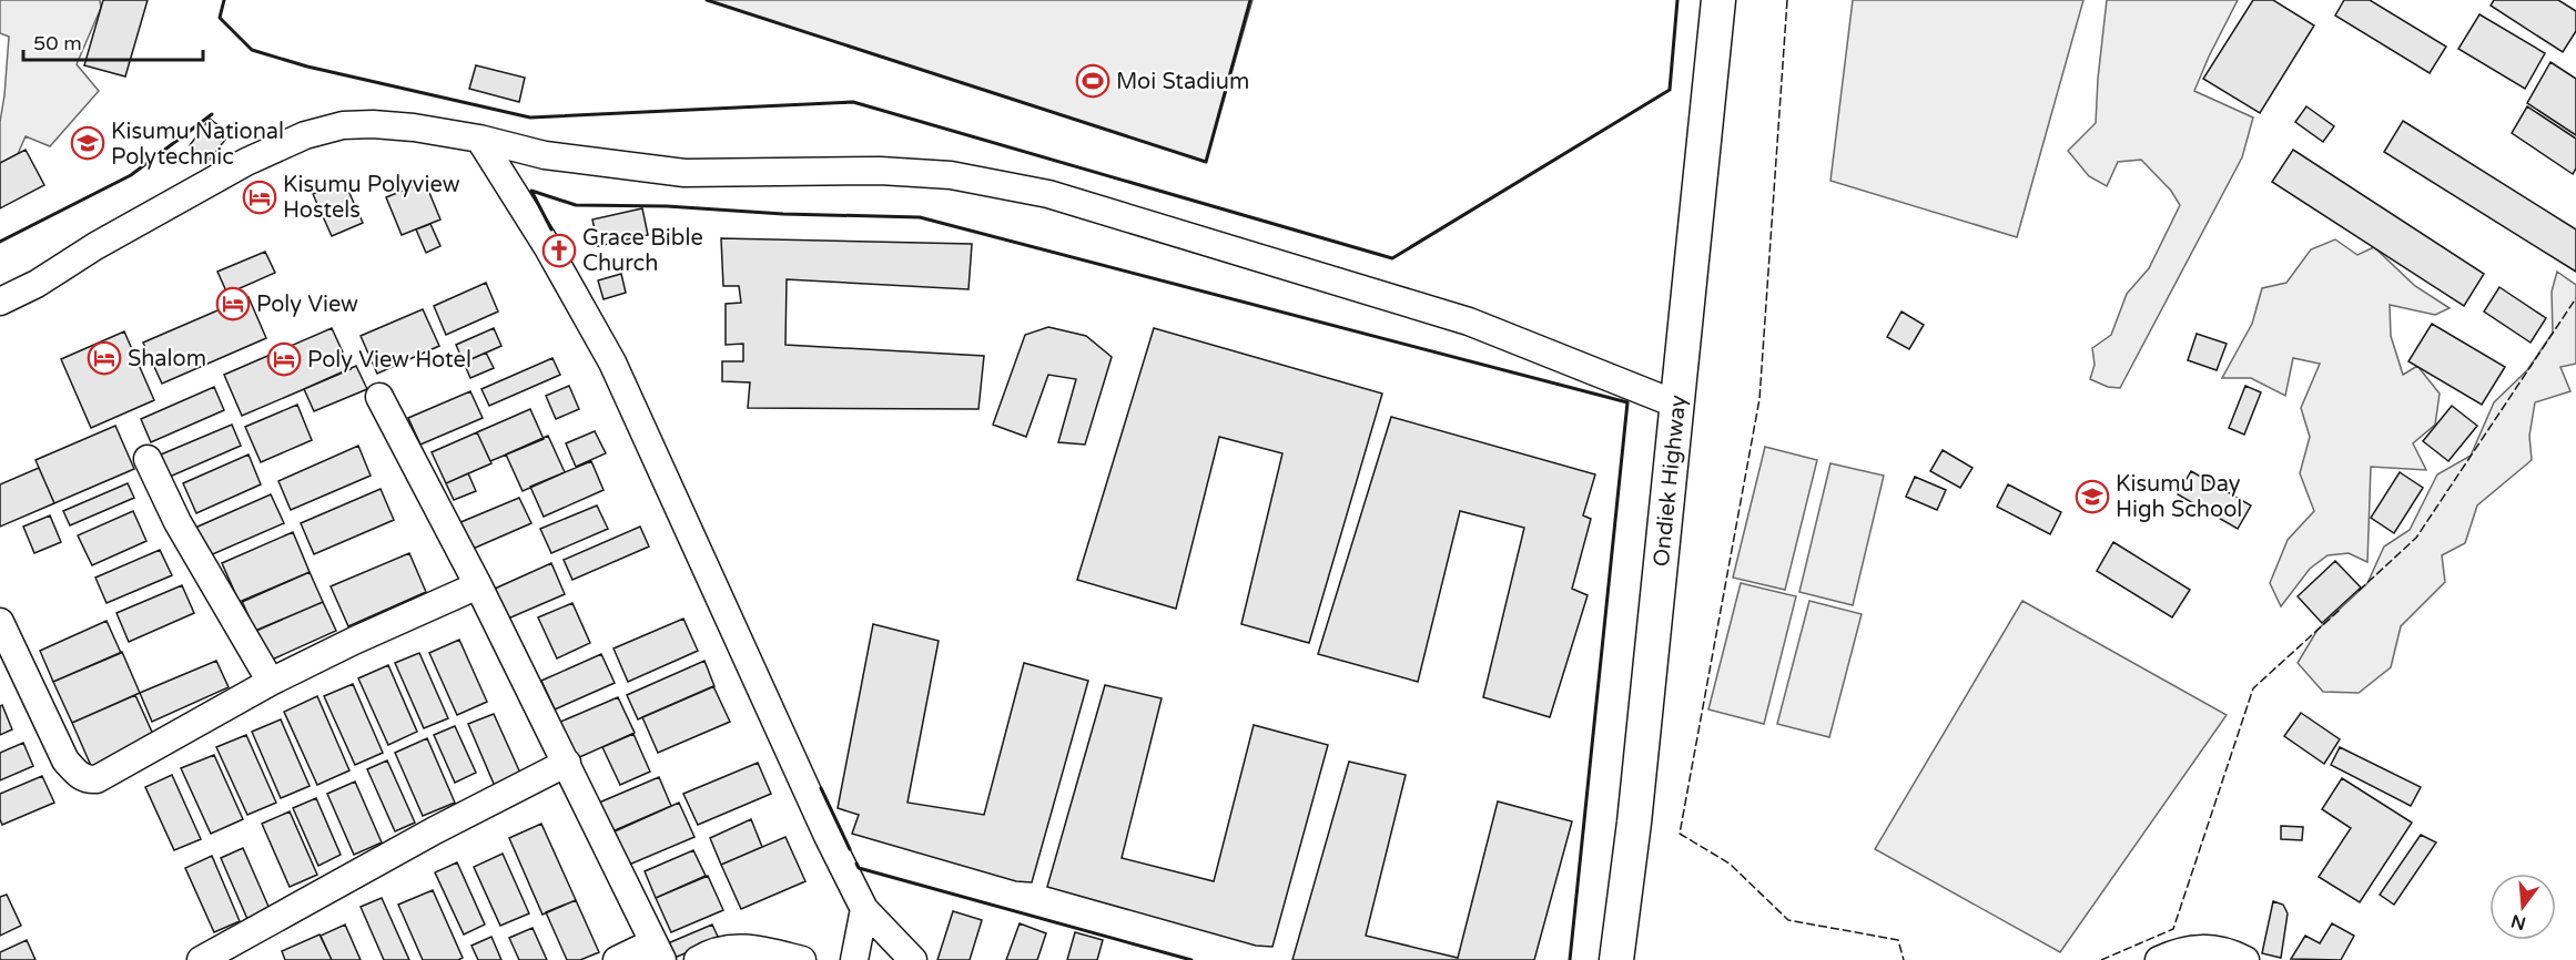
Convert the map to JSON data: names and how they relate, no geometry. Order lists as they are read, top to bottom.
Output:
{
  "streets": {
    "main road": ["Ondiek Highway"]
  },
  "places": {
    "sports": ["Moi Stadium"],
    "school or university": ["Kisumu National Polytechnic", "Kisumu Day High School"],
    "hotel": [
      "Kisumu Polyview Hostels",
      "Poly View",
      "Shalom",
      "Poly View Hotel"
    ],
    "church": ["Grace Bible Church"]
  },
  "scale_bar": "50 m",
  "north": "bottom"
}
